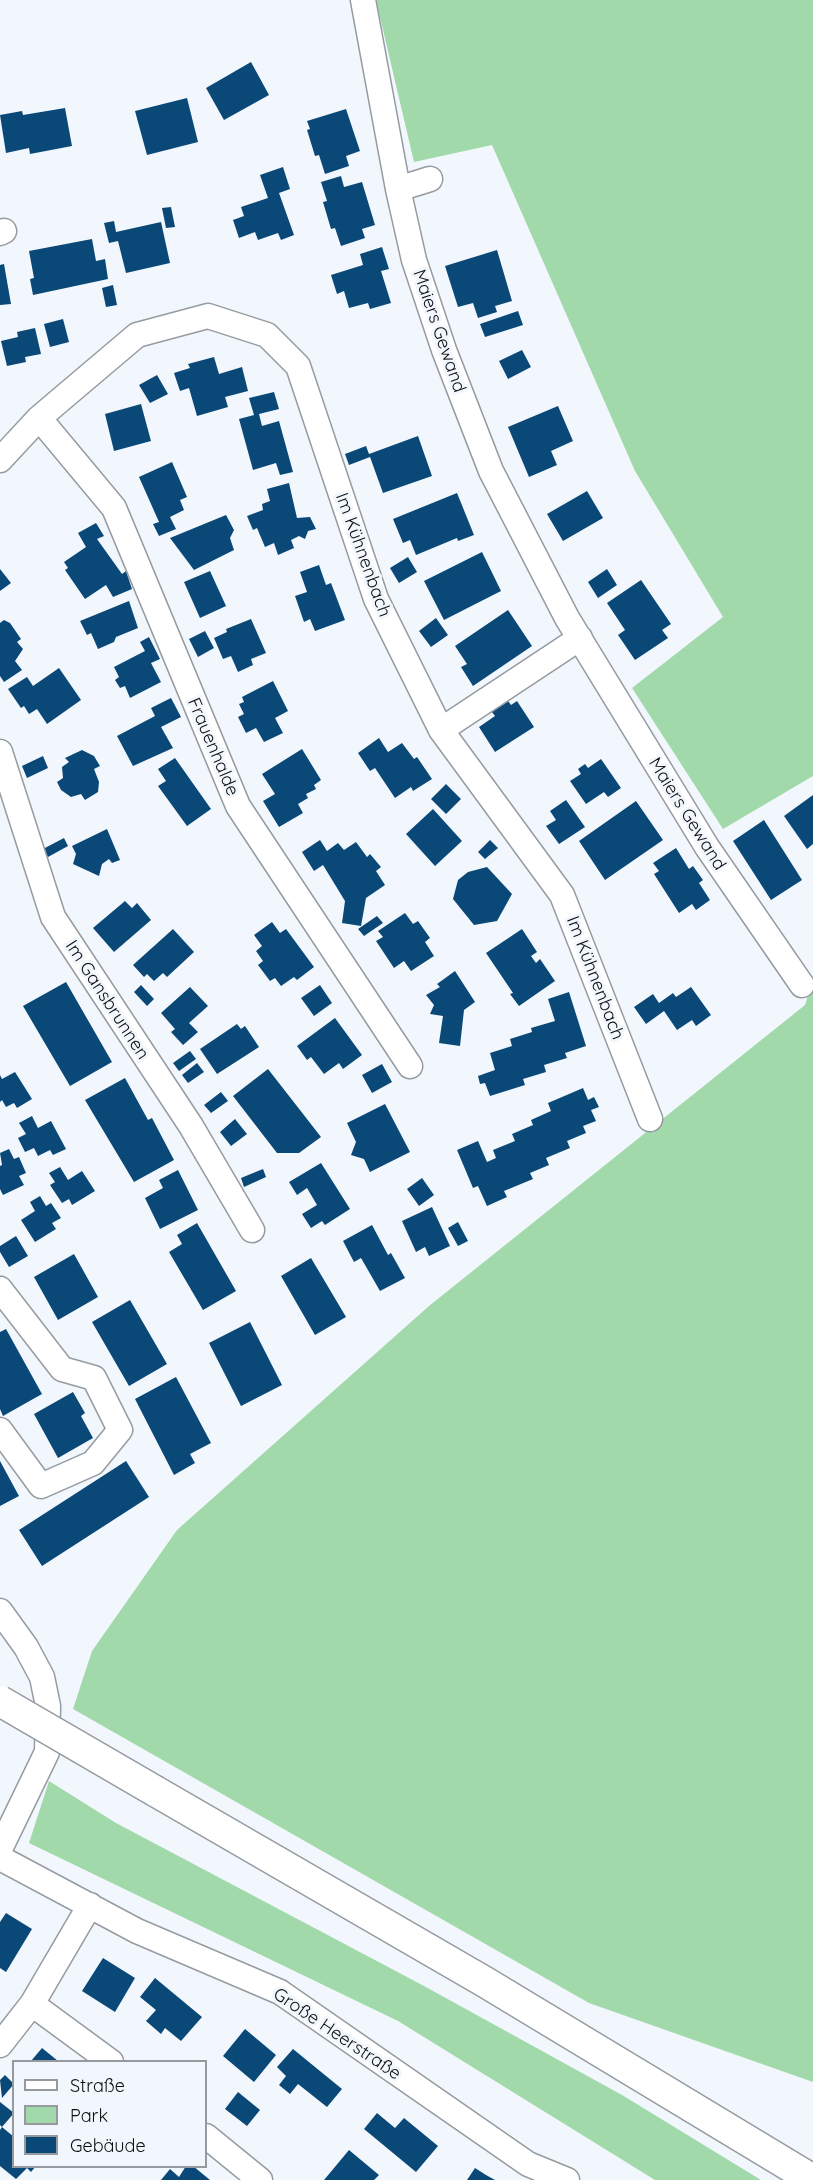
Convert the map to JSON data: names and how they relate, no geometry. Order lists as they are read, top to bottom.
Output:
{
  "streets": {
    "street": [
      "Maiers Gewand",
      "Im Kühnenbach",
      "Frauenhalde",
      "Im Gansbrunnen",
      "Große Heerstraße"
    ]
  },
  "crossings": [
    ["Im Kühnenbach", "Frauenhalde"]
  ],
  "legend": ["Straße", "Park", "Gebäude"]
}
